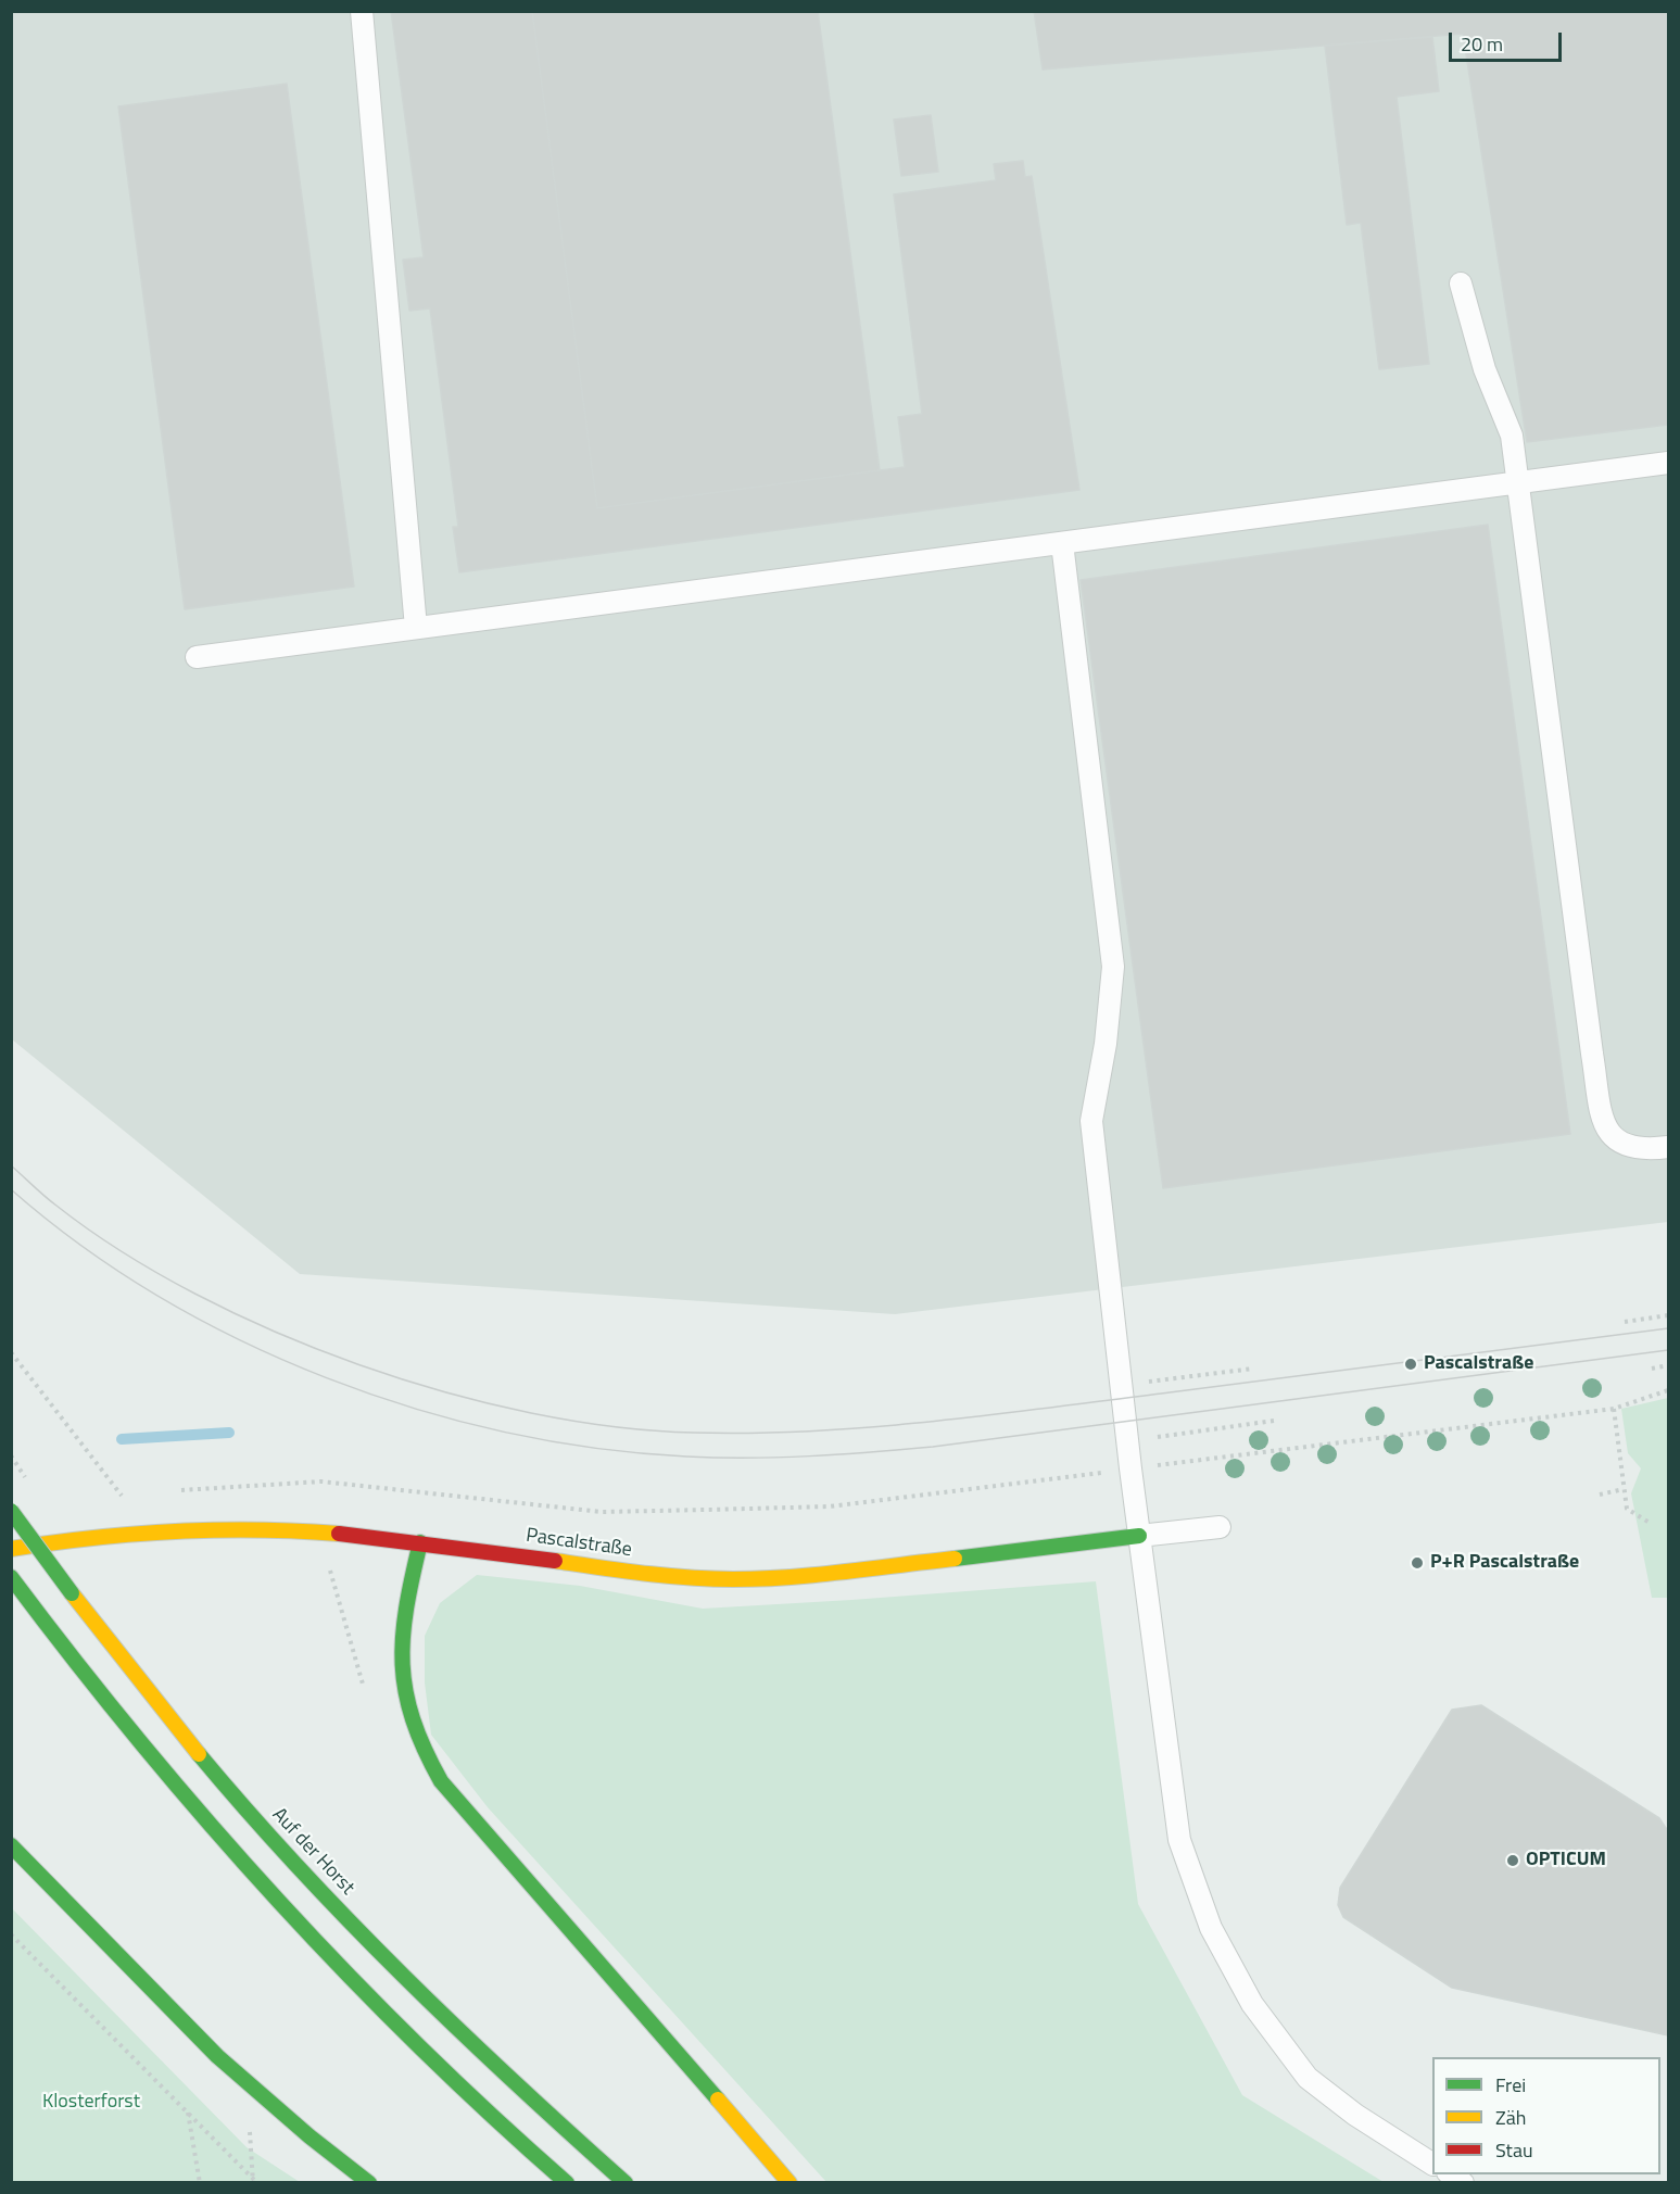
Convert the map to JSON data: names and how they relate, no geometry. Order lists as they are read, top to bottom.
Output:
{
  "streets": {
    "street": ["Pascalstraße", "Auf der Horst"]
  },
  "parks": ["Klosterforst"],
  "places": ["Pascalstraße", "P+R Pascalstraße", "OPTICUM"],
  "legend": ["Frei", "Zäh", "Stau"],
  "scale_bar": "20 m"
}
